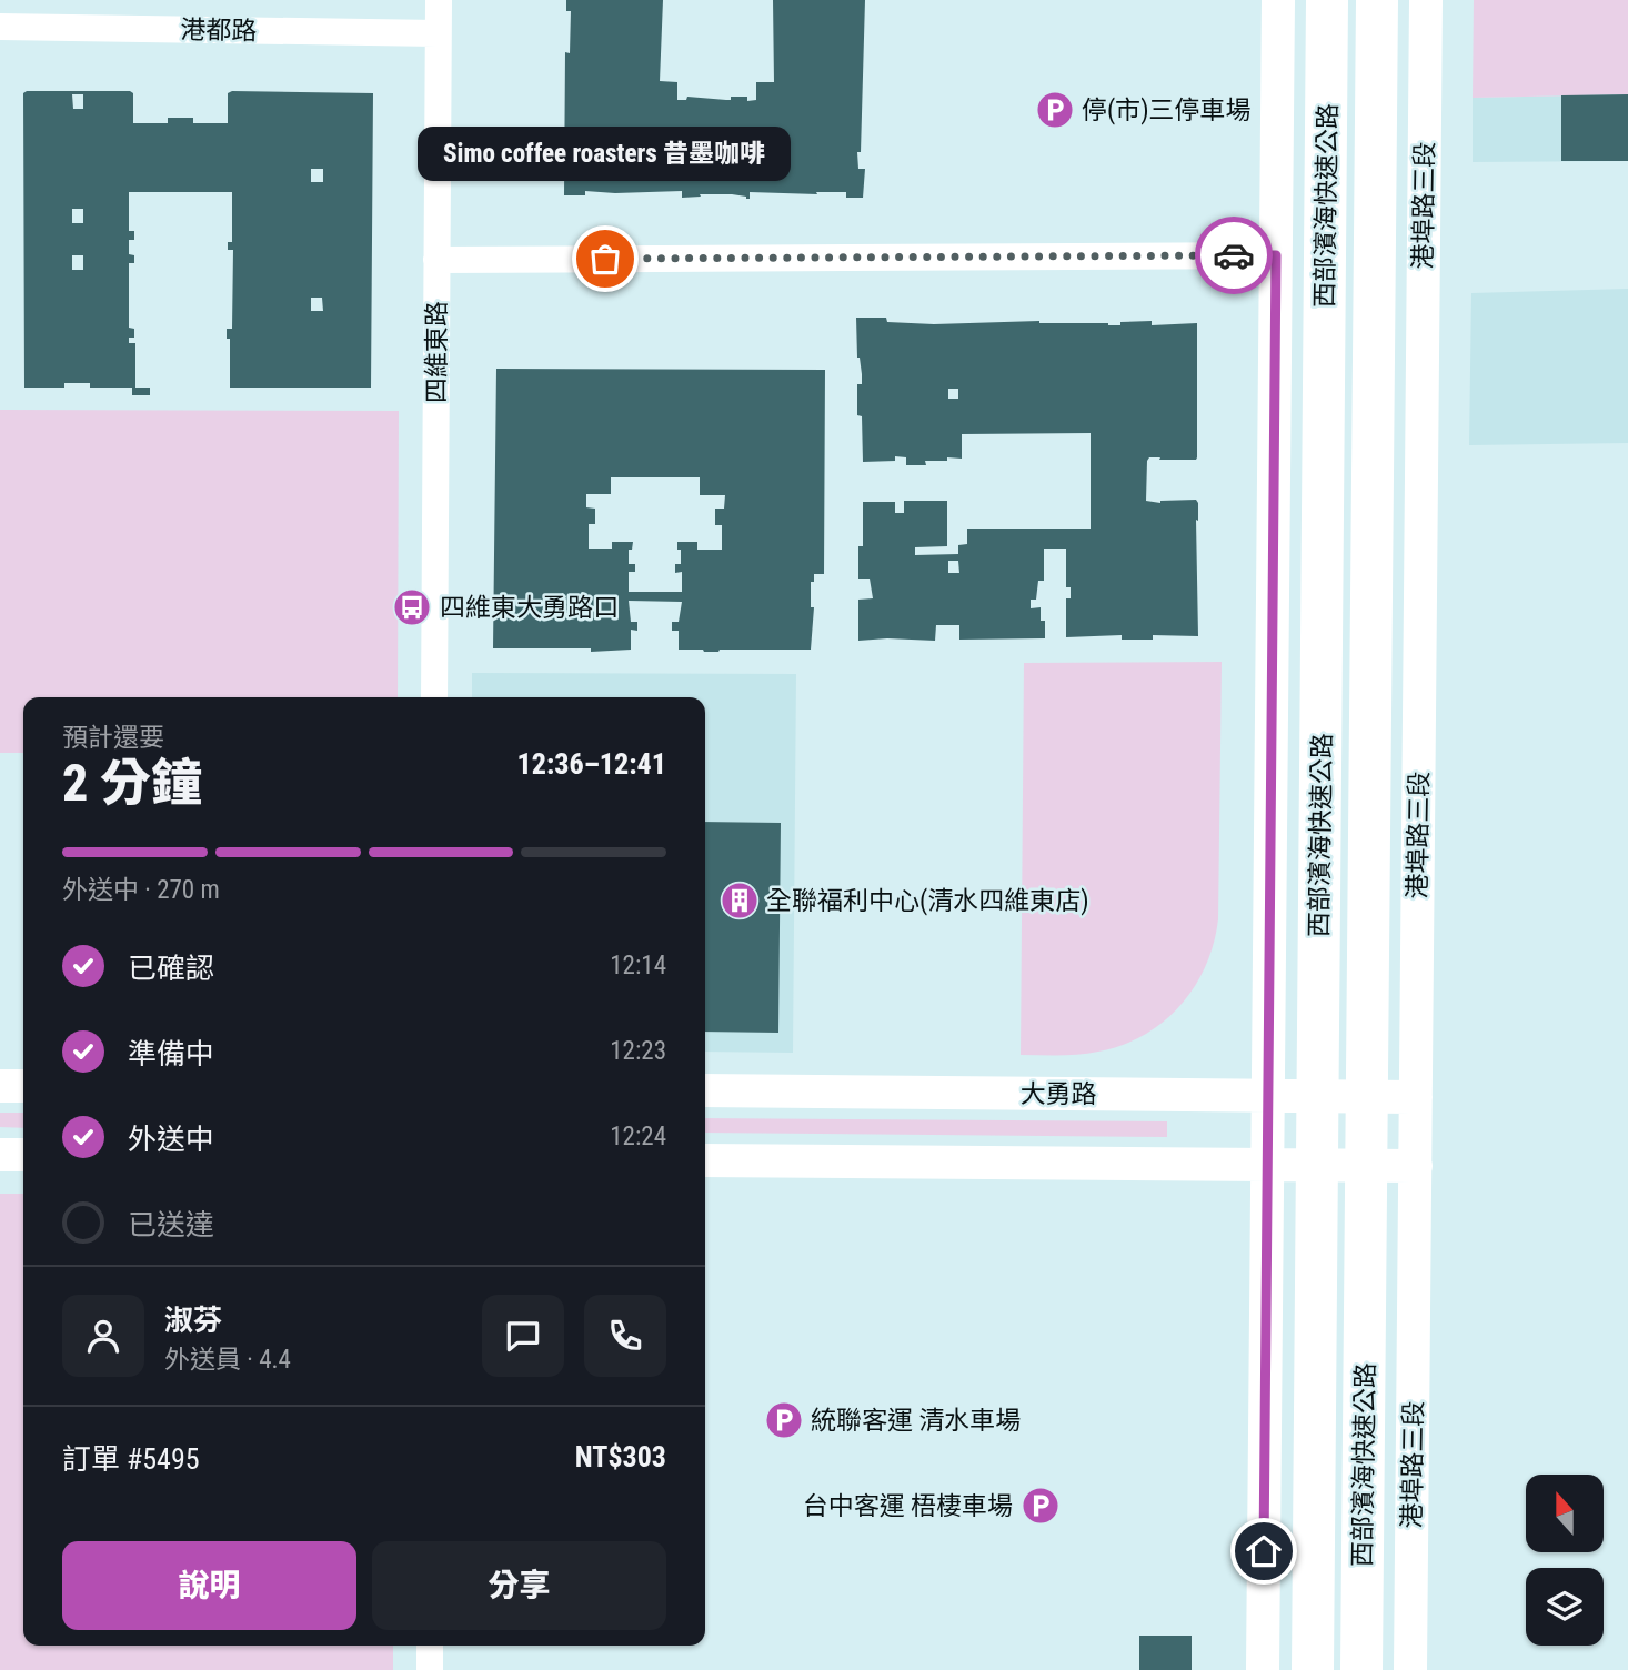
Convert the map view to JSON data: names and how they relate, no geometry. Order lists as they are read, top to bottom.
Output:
{
  "streets": {
    "highway": ["西部濱海快速公路"],
    "street": [
      "港都路",
      "港埠路三段",
      "四維東路",
      "大勇路"
    ]
  },
  "crossings": [
    ["港都路", "四維東路"],
    ["港埠路三段", "大勇路"]
  ],
  "places": {
    "parking": ["停(市)三停車場", "統聯客運 清水車場", "台中客運 梧棲車場"],
    "other": ["Simo coffee roasters 昔墨咖啡"],
    "bus stop": ["四維東大勇路口"],
    "building": ["全聯福利中心(清水四維東店)"]
  },
  "north": "top",
  "page": {
    "bubble": "Simo coffee roasters 昔墨咖啡",
    "heading": ["2 分鐘", "預計還要", "12:36–12:41"],
    "panel": [
      "淑芬",
      "外送員 · 4.4",
      "訂單 #5495",
      "NT$303"
    ],
    "bar": "外送中 · 270 m",
    "list": [
      ["已確認", "12:14"],
      ["準備中", "12:23"],
      ["外送中", "12:24"],
      "已送達"
    ],
    "buttons": ["說明", "分享"]
  }
}
